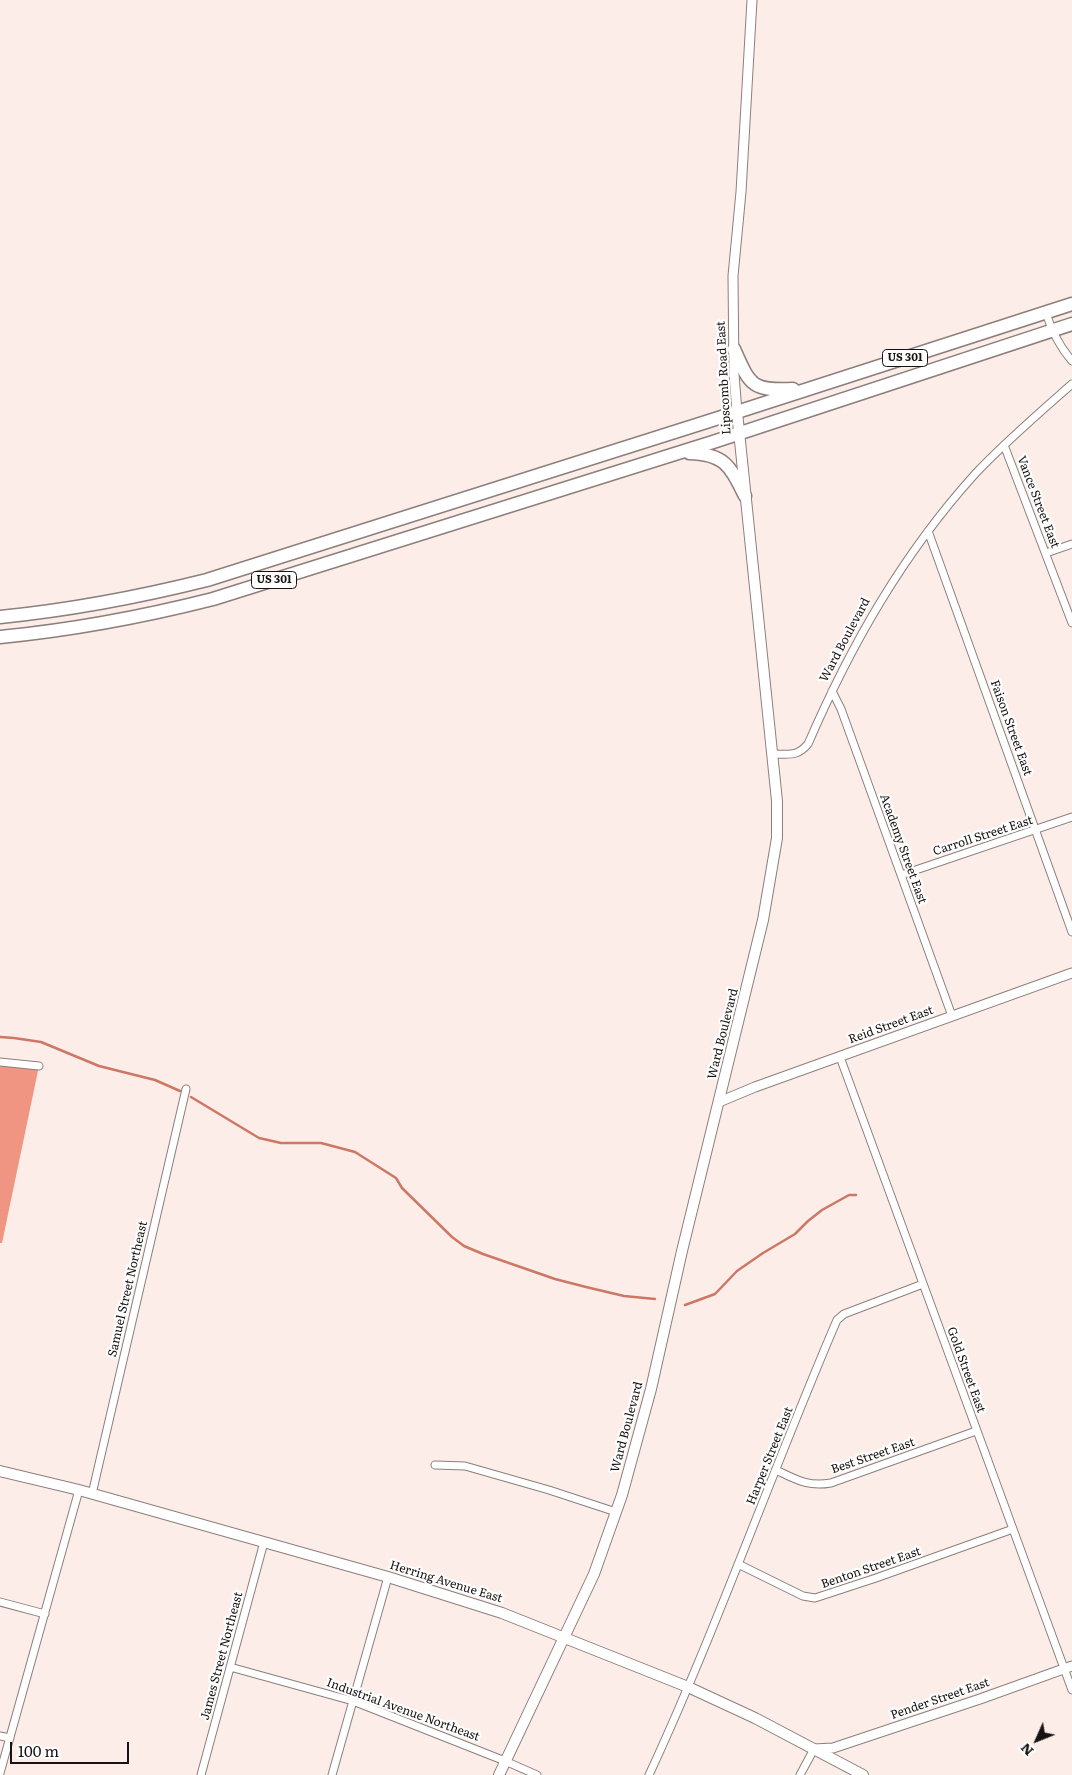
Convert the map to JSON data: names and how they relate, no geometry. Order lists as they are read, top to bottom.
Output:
{
  "streets": {
    "highway": ["US 301"],
    "main road": ["Lipscomb Road East", "Ward Boulevard", "Herring Avenue East"],
    "street": [
      "Vance Street East",
      "Faison Street East",
      "Carroll Street East",
      "Academy Street East",
      "Reid Street East",
      "Samuel Street Northeast",
      "Gold Street East",
      "Harper Street East",
      "Best Street East",
      "Benton Street East",
      "James Street Northeast",
      "Pender Street East",
      "Industrial Avenue Northeast"
    ]
  },
  "crossings": [
    ["US 301", "Lipscomb Road East"],
    ["Lipscomb Road East", "Ward Boulevard"],
    ["Vance Street East", "Ward Boulevard"],
    ["Ward Boulevard", "Faison Street East"],
    ["Ward Boulevard", "Academy Street East"],
    ["Ward Boulevard", "Reid Street East"],
    ["Ward Boulevard", "Herring Avenue East"],
    ["Ward Boulevard", "Industrial Avenue Northeast"],
    ["Faison Street East", "Carroll Street East"],
    ["Carroll Street East", "Academy Street East"],
    ["Academy Street East", "Reid Street East"],
    ["Reid Street East", "Gold Street East"],
    ["Samuel Street Northeast", "Herring Avenue East"],
    ["Gold Street East", "Harper Street East"],
    ["Gold Street East", "Best Street East"],
    ["Gold Street East", "Benton Street East"],
    ["Gold Street East", "Pender Street East"],
    ["Harper Street East", "Best Street East"],
    ["Harper Street East", "Benton Street East"],
    ["Harper Street East", "Herring Avenue East"],
    ["Herring Avenue East", "James Street Northeast"],
    ["Herring Avenue East", "Pender Street East"],
    ["James Street Northeast", "Industrial Avenue Northeast"]
  ],
  "scale_bar": "100 m",
  "north": "bottom left"
}
